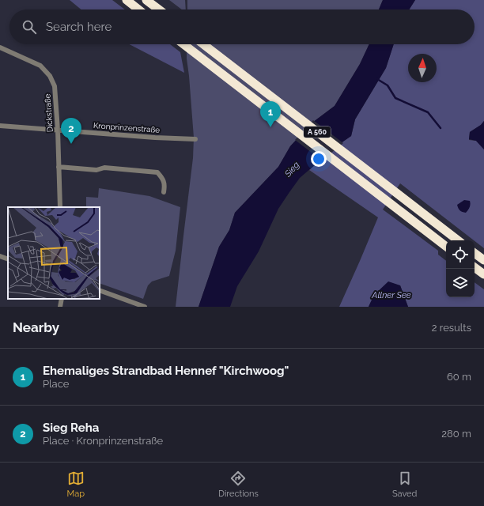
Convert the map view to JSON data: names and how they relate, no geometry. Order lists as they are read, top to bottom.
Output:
{
  "streets": {
    "highway": ["A 560"],
    "street": ["Dickstraße", "Kronprinzenstraße"]
  },
  "crossings": [
    ["Dickstraße", "Kronprinzenstraße"]
  ],
  "water": ["Sieg", "Allner See"],
  "north": "top",
  "page": {
    "search": "Search here",
    "pins": ["1", "2"],
    "heading": ["Nearby", "2 results"],
    "list": [
      {
        "mark": "1",
        "name": "Ehemaliges Strandbad Hennef \"Kirchwoog\"",
        "note": "Place",
        "value": "60 m"
      },
      {
        "mark": "2",
        "name": "Sieg Reha",
        "note": "Place · Kronprinzenstraße",
        "value": "280 m"
      }
    ],
    "nav": ["Map", "Directions", "Saved"]
  }
}
